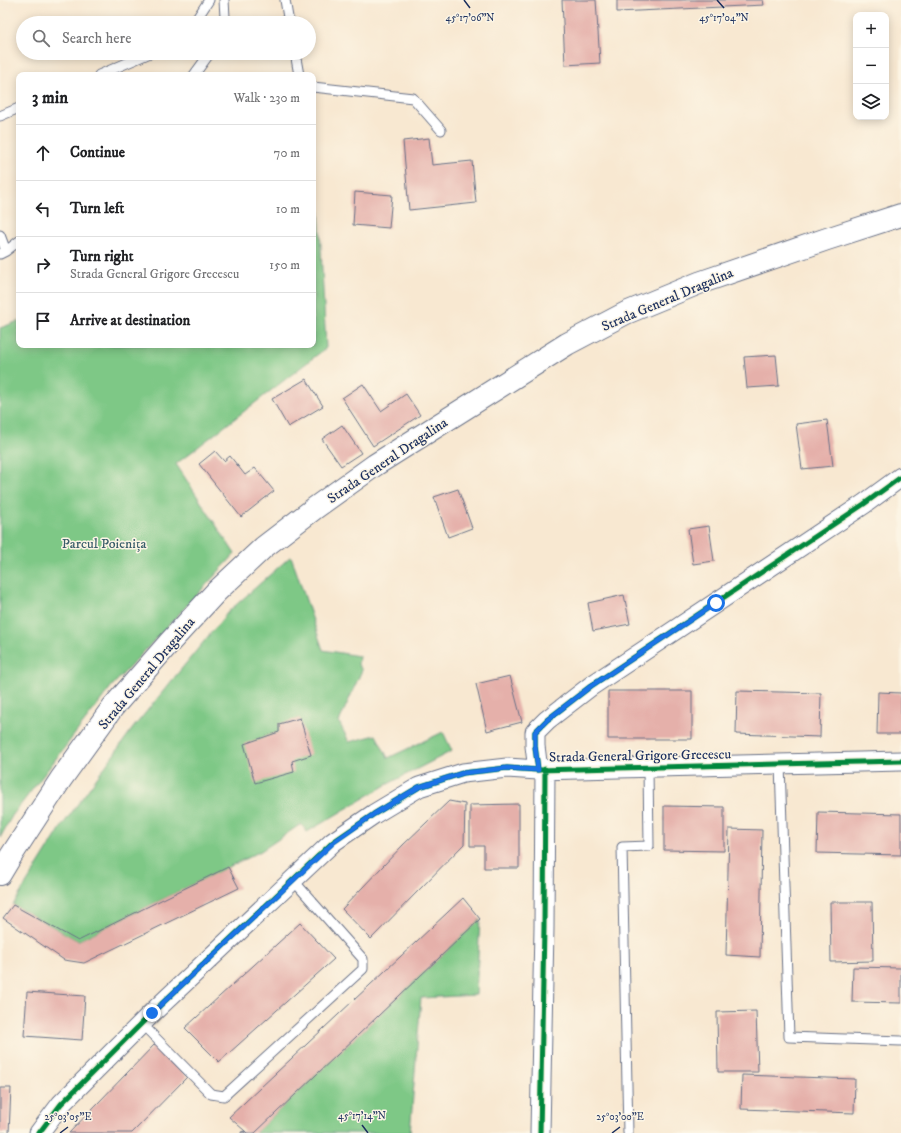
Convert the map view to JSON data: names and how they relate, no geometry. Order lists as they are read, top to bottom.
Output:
{
  "streets": {
    "main road": ["Strada General Dragalina"],
    "street": ["Strada General Grigore Grecescu"]
  },
  "parks": ["Parcul Poieniţa"],
  "page": {
    "map_buttons": ["+", "−"],
    "search": "Search here",
    "heading": ["3 min", "Walk · 230 m"],
    "list": [
      ["Continue", "70 m"],
      ["Turn left", "10 m"],
      ["Turn right", "Strada General Grigore Grecescu", "150 m"],
      "Arrive at destination"
    ]
  },
  "coordinates": [
    "45°17'06\"N",
    "45°17'04\"N",
    "45°17'14\"N",
    "25°03'05\"E",
    "25°03'00\"E"
  ]
}
